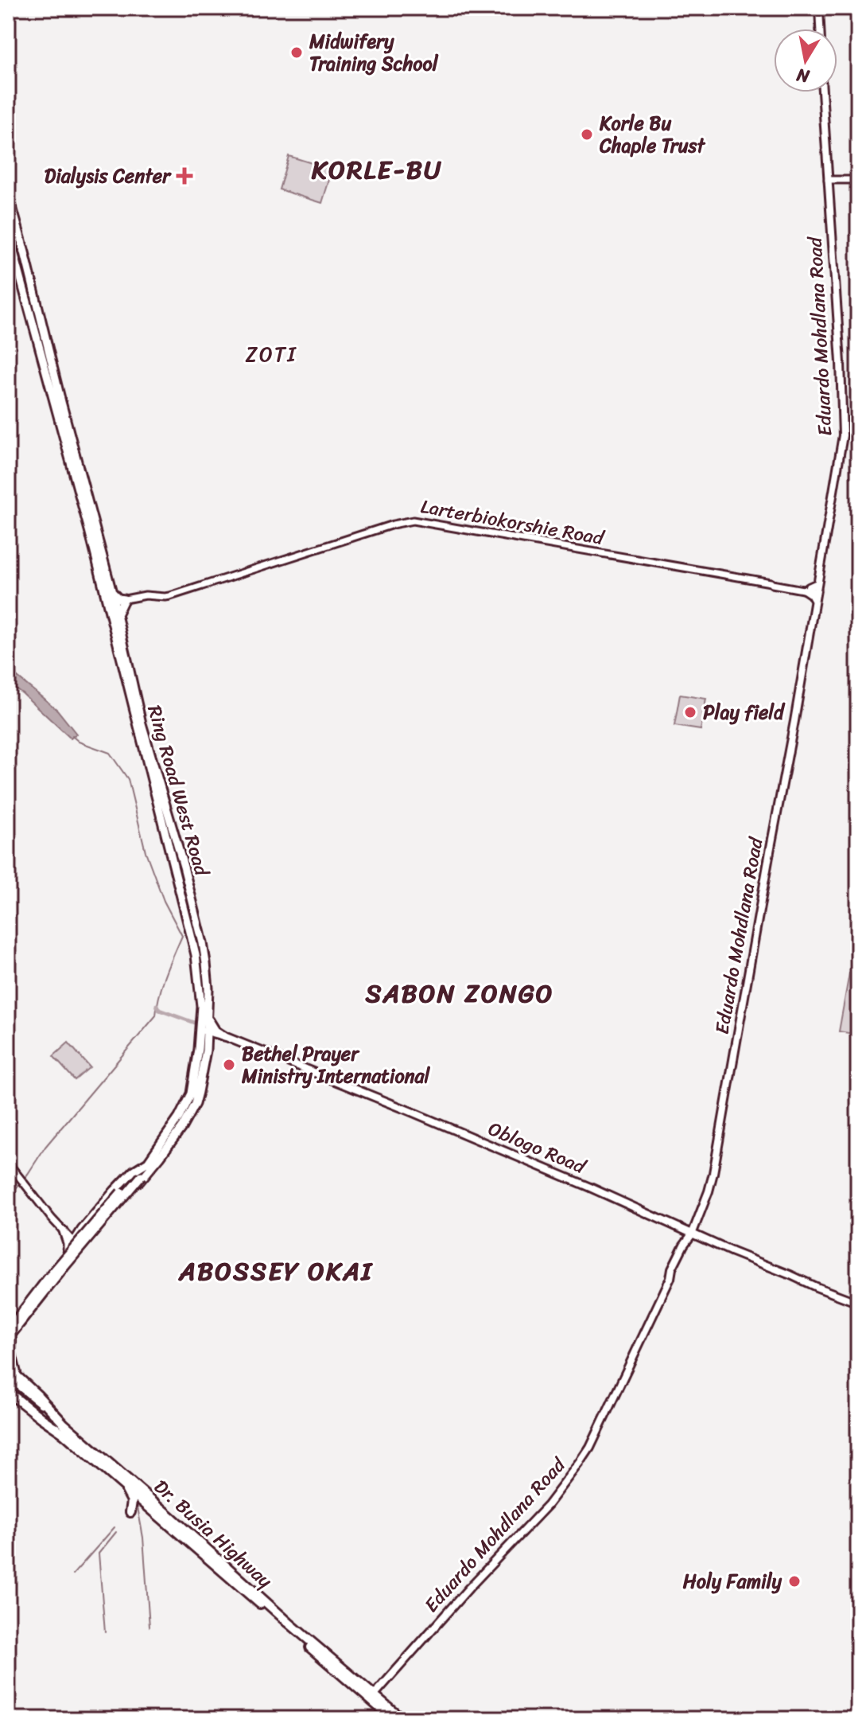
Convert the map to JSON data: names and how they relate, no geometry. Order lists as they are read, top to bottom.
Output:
{
  "streets": {
    "highway": ["Dr. Busia Highway"],
    "main road": ["Eduardo Mohdlana Road", "Ring Road West Road", "Oblogo Road"],
    "street": ["Larterbiokorshie Road"]
  },
  "crossings": [
    ["Eduardo Mohdlana Road", "Oblogo Road"],
    ["Eduardo Mohdlana Road", "Dr. Busia Highway"],
    ["Larterbiokorshie Road", "Ring Road West Road"],
    ["Ring Road West Road", "Oblogo Road"]
  ],
  "districts": [
    "KORLE-BU",
    "ZOTI",
    "SABON ZONGO",
    "ABOSSEY OKAI"
  ],
  "places": {
    "other": [
      "Midwifery Training School",
      "Korle Bu Chaple Trust",
      "Play field",
      "Bethel Prayer Ministry International",
      "Holy Family"
    ],
    "health": ["Dialysis Center"]
  },
  "north": "bottom"
}
